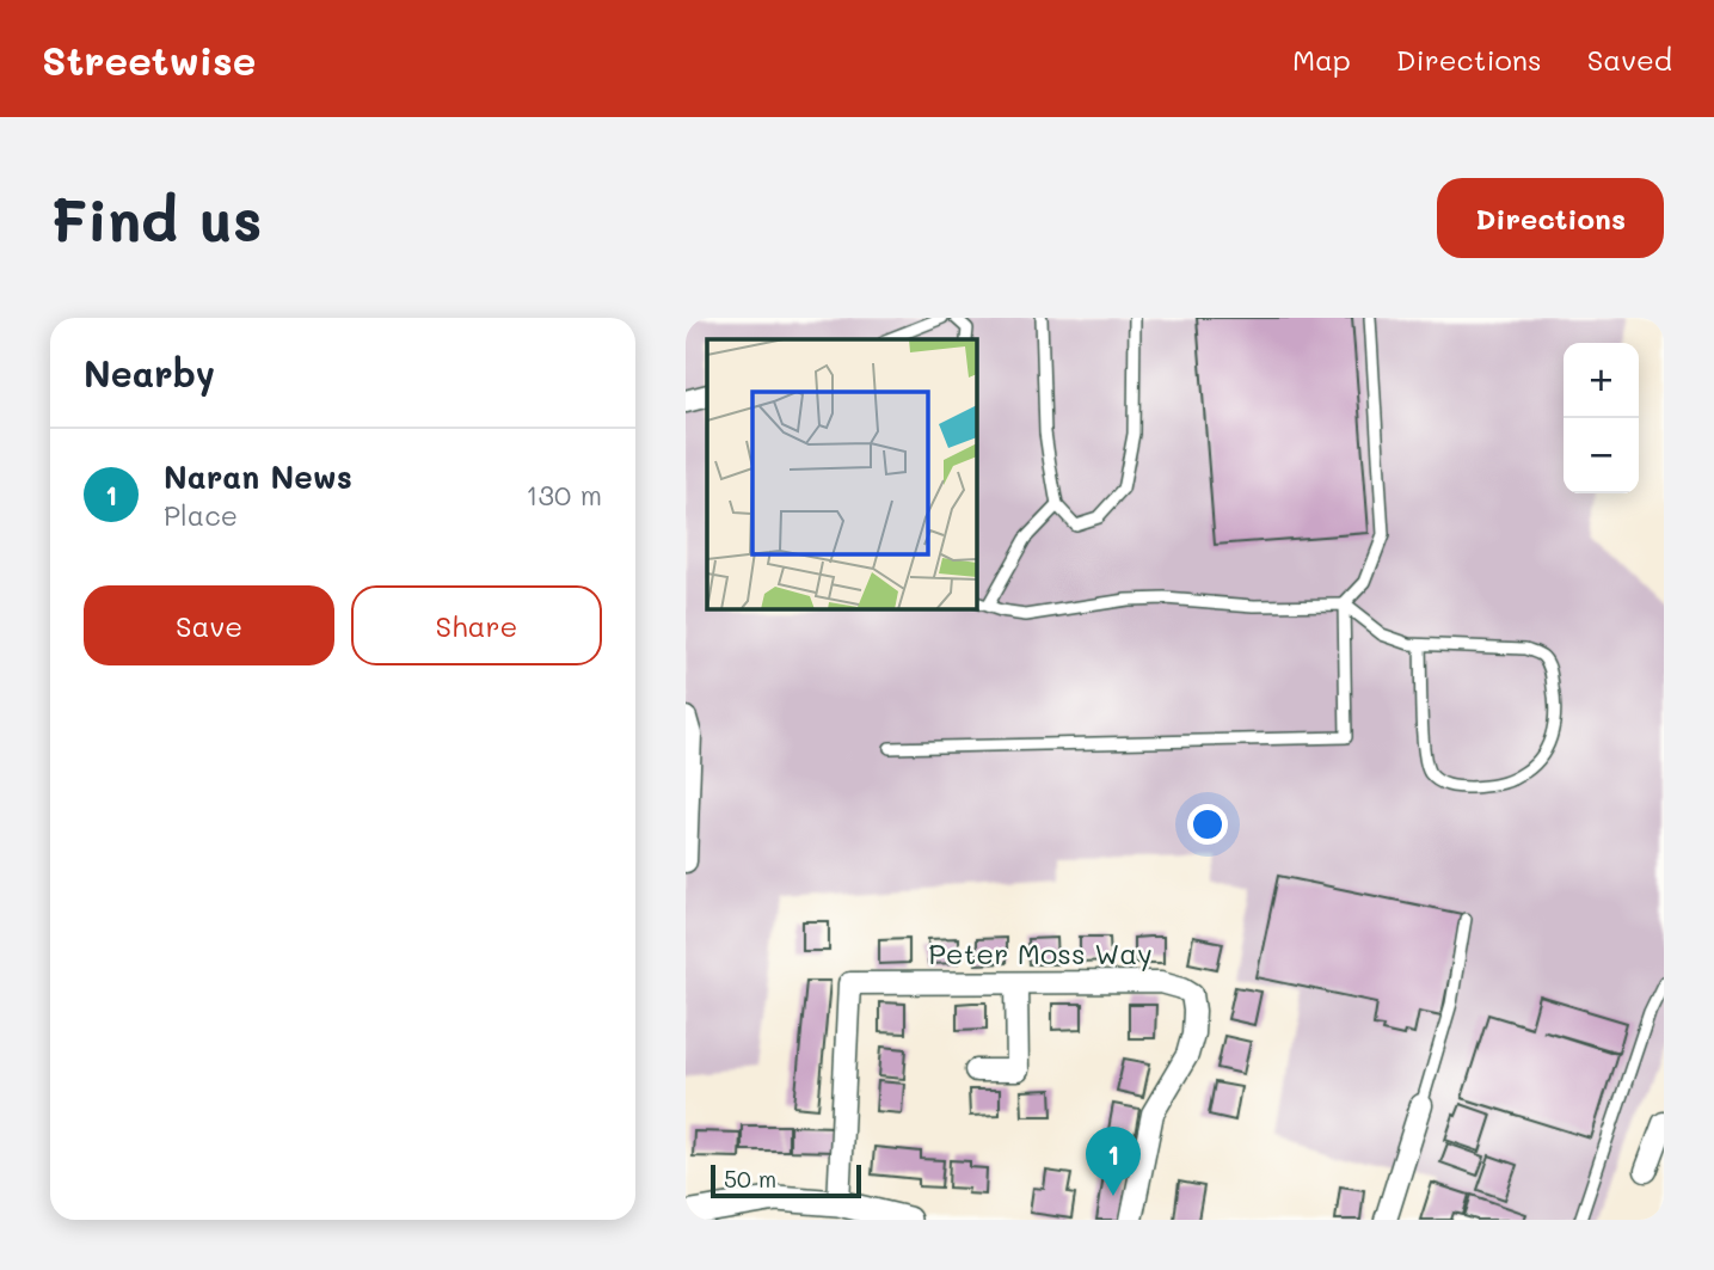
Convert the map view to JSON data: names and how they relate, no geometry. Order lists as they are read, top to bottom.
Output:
{
  "streets": {
    "street": ["Peter Moss Way"]
  },
  "scale_bar": "50 m",
  "page": {
    "header": "Streetwise",
    "nav": ["Map", "Directions", "Saved"],
    "buttons": [
      "Directions",
      ["Save", "Share"]
    ],
    "title": "Find us",
    "heading": "Nearby",
    "map_buttons": ["+", "−"],
    "list": [
      {
        "mark": "1",
        "name": "Naran News",
        "note": "Place",
        "value": "130 m"
      }
    ],
    "pins": "1",
    "scale": "50 m"
  }
}
